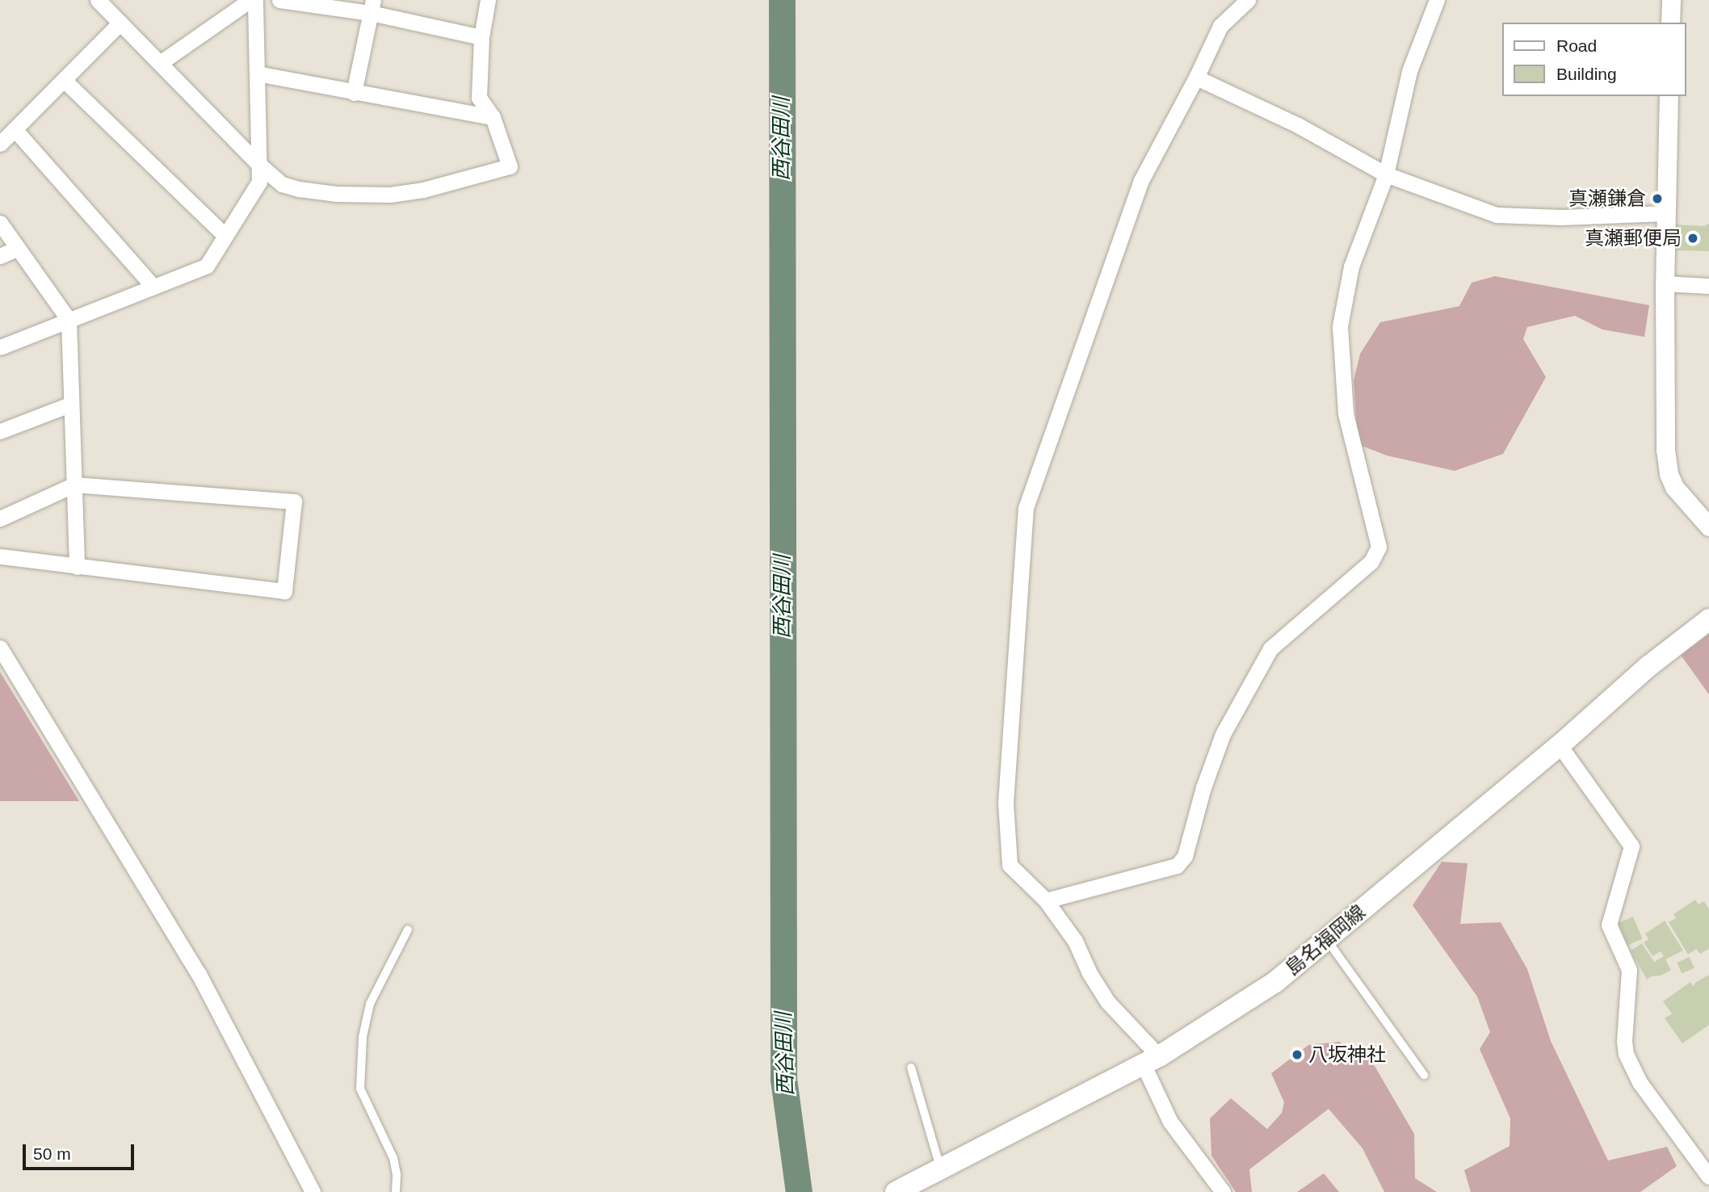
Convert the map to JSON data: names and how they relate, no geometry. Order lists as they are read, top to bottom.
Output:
{
  "streets": {
    "main road": ["島名福岡線"]
  },
  "water": ["西谷田川"],
  "places": ["真瀬鎌倉", "真瀬郵便局", "八坂神社"],
  "legend": ["Road", "Building"],
  "scale_bar": "50 m"
}
